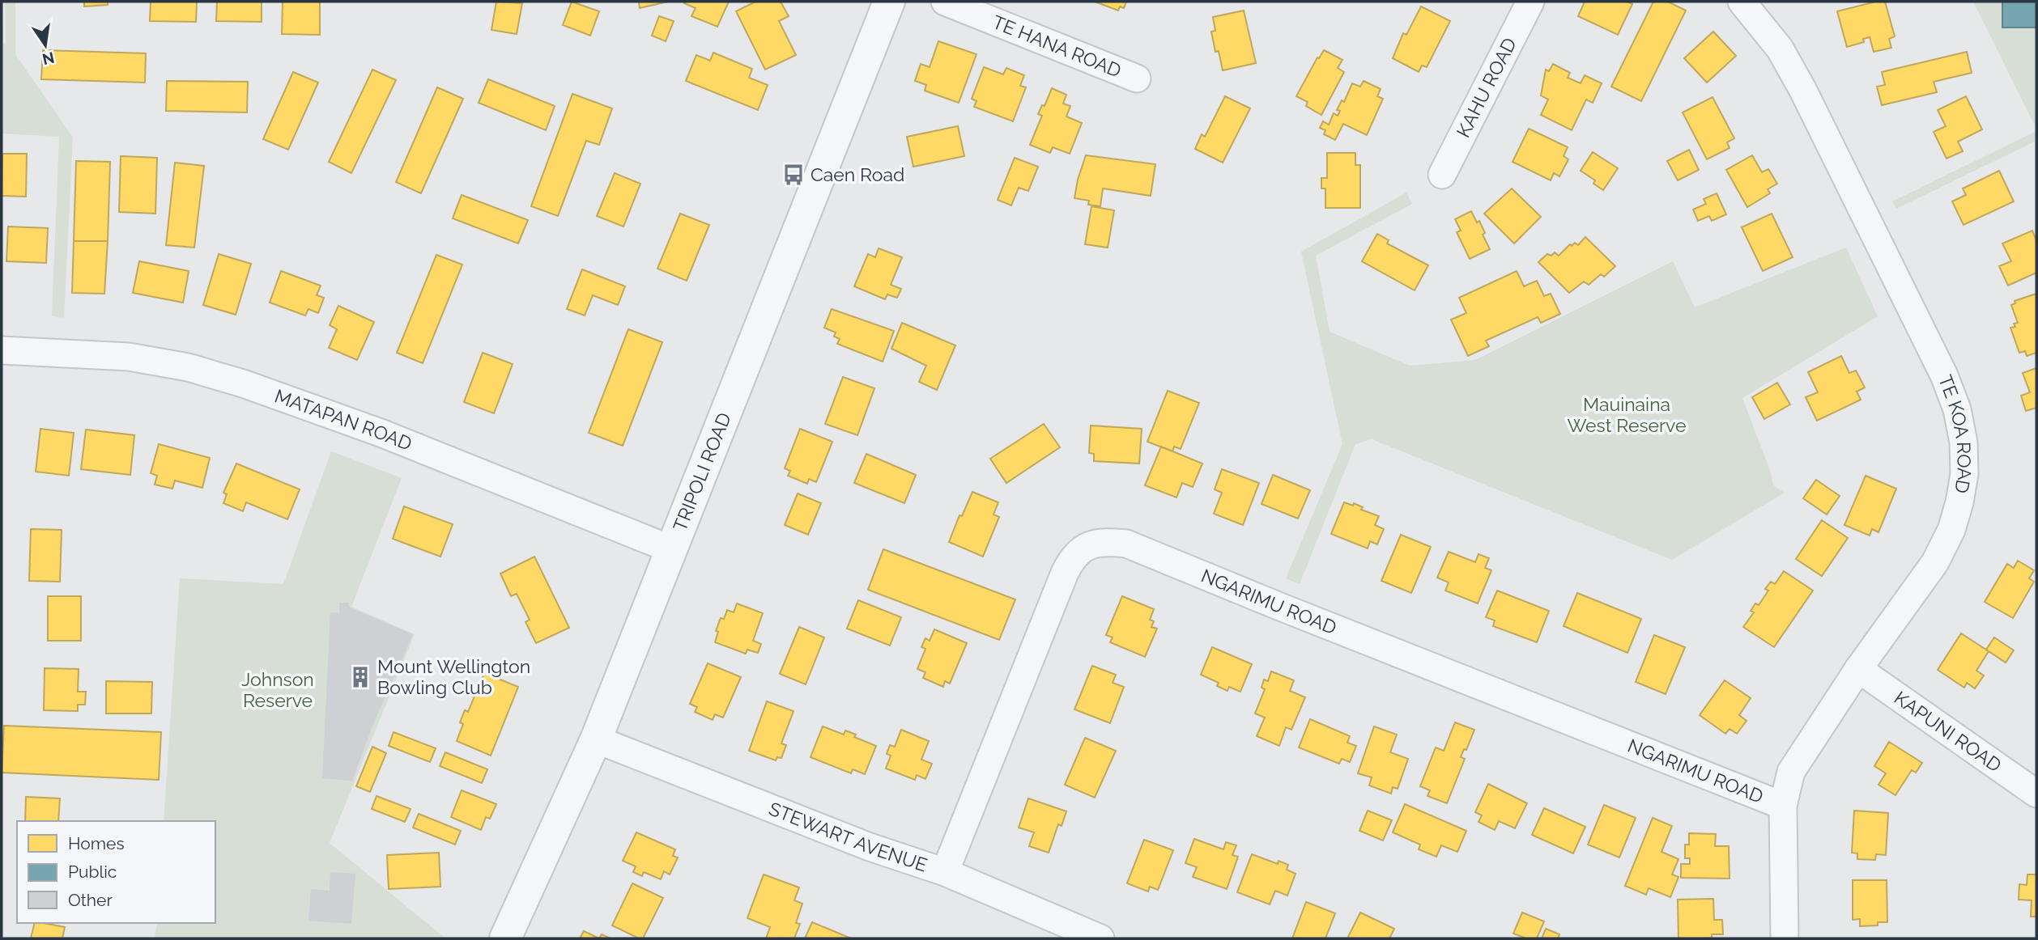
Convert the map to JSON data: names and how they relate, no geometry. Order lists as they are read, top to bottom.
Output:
{
  "streets": {
    "street": [
      "TE HANA ROAD",
      "KAHU ROAD",
      "MATAPAN ROAD",
      "TE KOA ROAD",
      "TRIPOLI ROAD",
      "NGARIMU ROAD",
      "KAPUNI ROAD",
      "STEWART AVENUE"
    ]
  },
  "crossings": [
    ["MATAPAN ROAD", "TRIPOLI ROAD"],
    ["TE KOA ROAD", "NGARIMU ROAD"],
    ["TE KOA ROAD", "KAPUNI ROAD"],
    ["TRIPOLI ROAD", "STEWART AVENUE"],
    ["NGARIMU ROAD", "STEWART AVENUE"]
  ],
  "parks": ["Mauinaina West Reserve", "Johnson Reserve"],
  "places": {
    "bus stop": ["Caen Road"],
    "building": ["Mount Wellington Bowling Club"]
  },
  "legend": ["Homes", "Public", "Other"],
  "north": "bottom"
}
